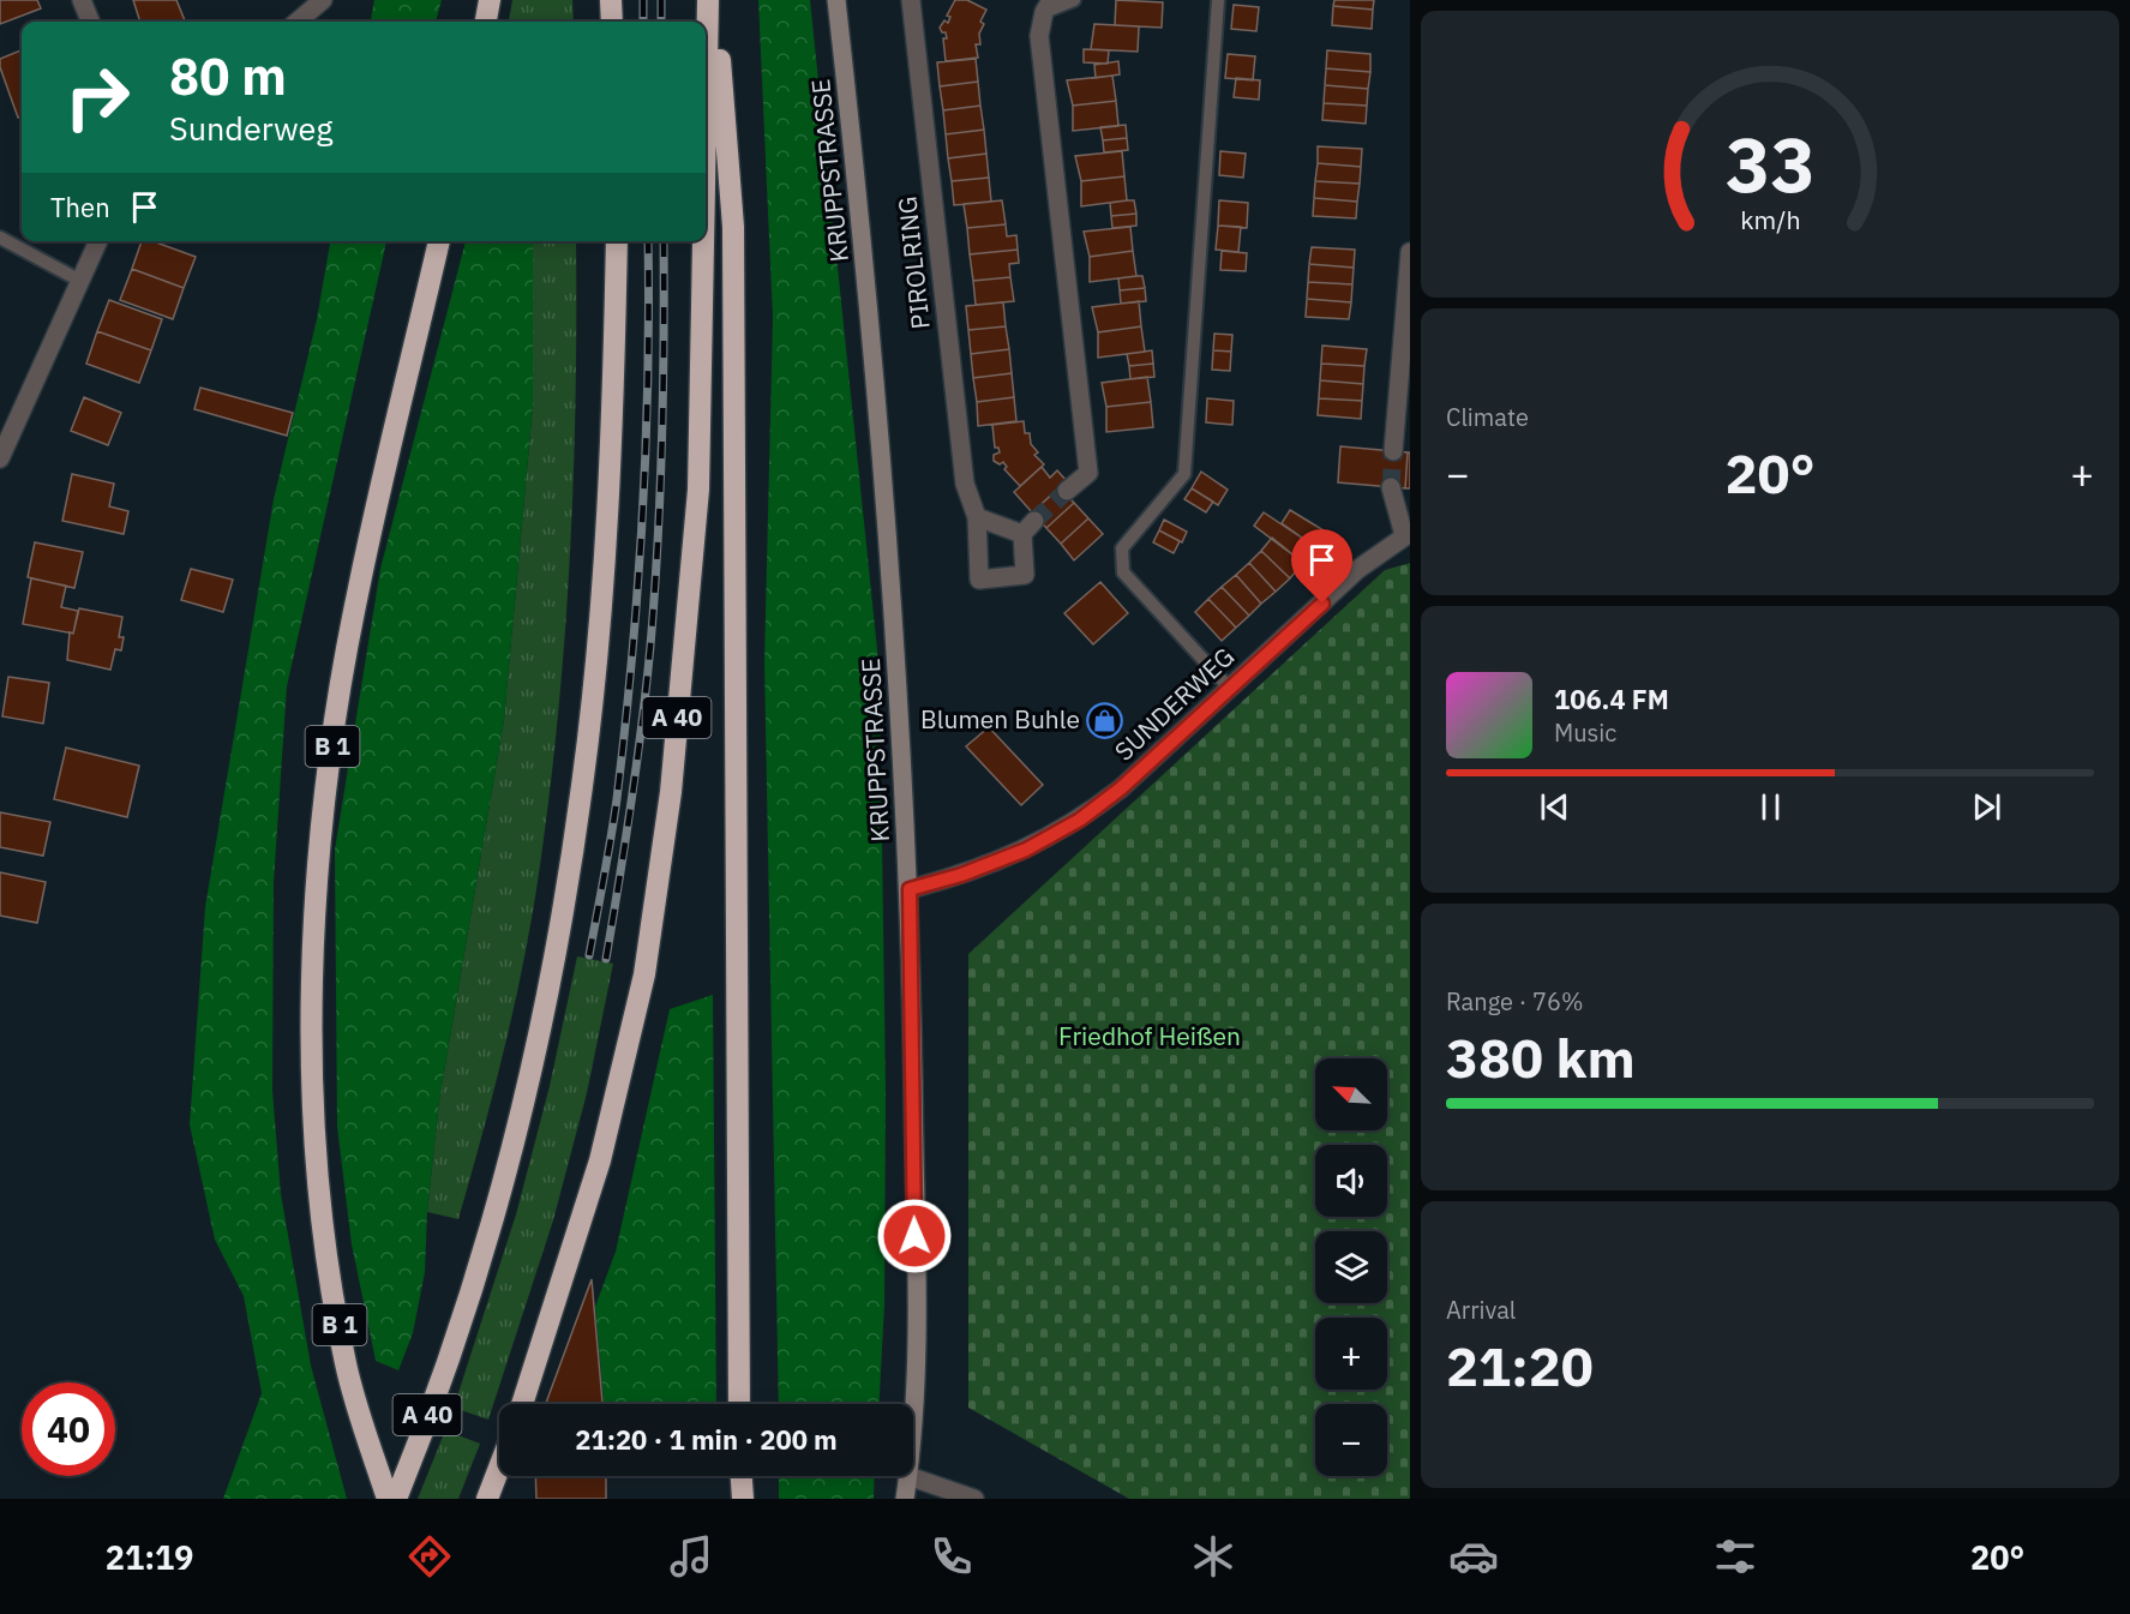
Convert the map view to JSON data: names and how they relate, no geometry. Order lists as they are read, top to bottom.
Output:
{
  "streets": {
    "highway": ["A 40", "B 1"],
    "street": ["KRUPPSTRASSE", "PIROLRING", "SUNDERWEG"]
  },
  "crossings": [
    ["KRUPPSTRASSE", "SUNDERWEG"]
  ],
  "parks": ["Friedhof Heißen"],
  "places": {
    "shop": ["Blumen Buhle"]
  },
  "north": "top left",
  "page": {
    "turn": ["80 m", "Sunderweg"],
    "then": "Then",
    "tile": [
      "Climate",
      ["Range · 76%", "380 km"],
      ["Arrival", "21:20"]
    ],
    "heat": ["−", "20°", "+"],
    "song": ["106.4 FM", "Music"],
    "map_buttons": ["+", "−"],
    "limit": "40",
    "trip": "21:20 · 1 min · 200 m",
    "tabs": ["21:19", "20°"],
    "gauge": ["33", "km/h"]
  }
}
